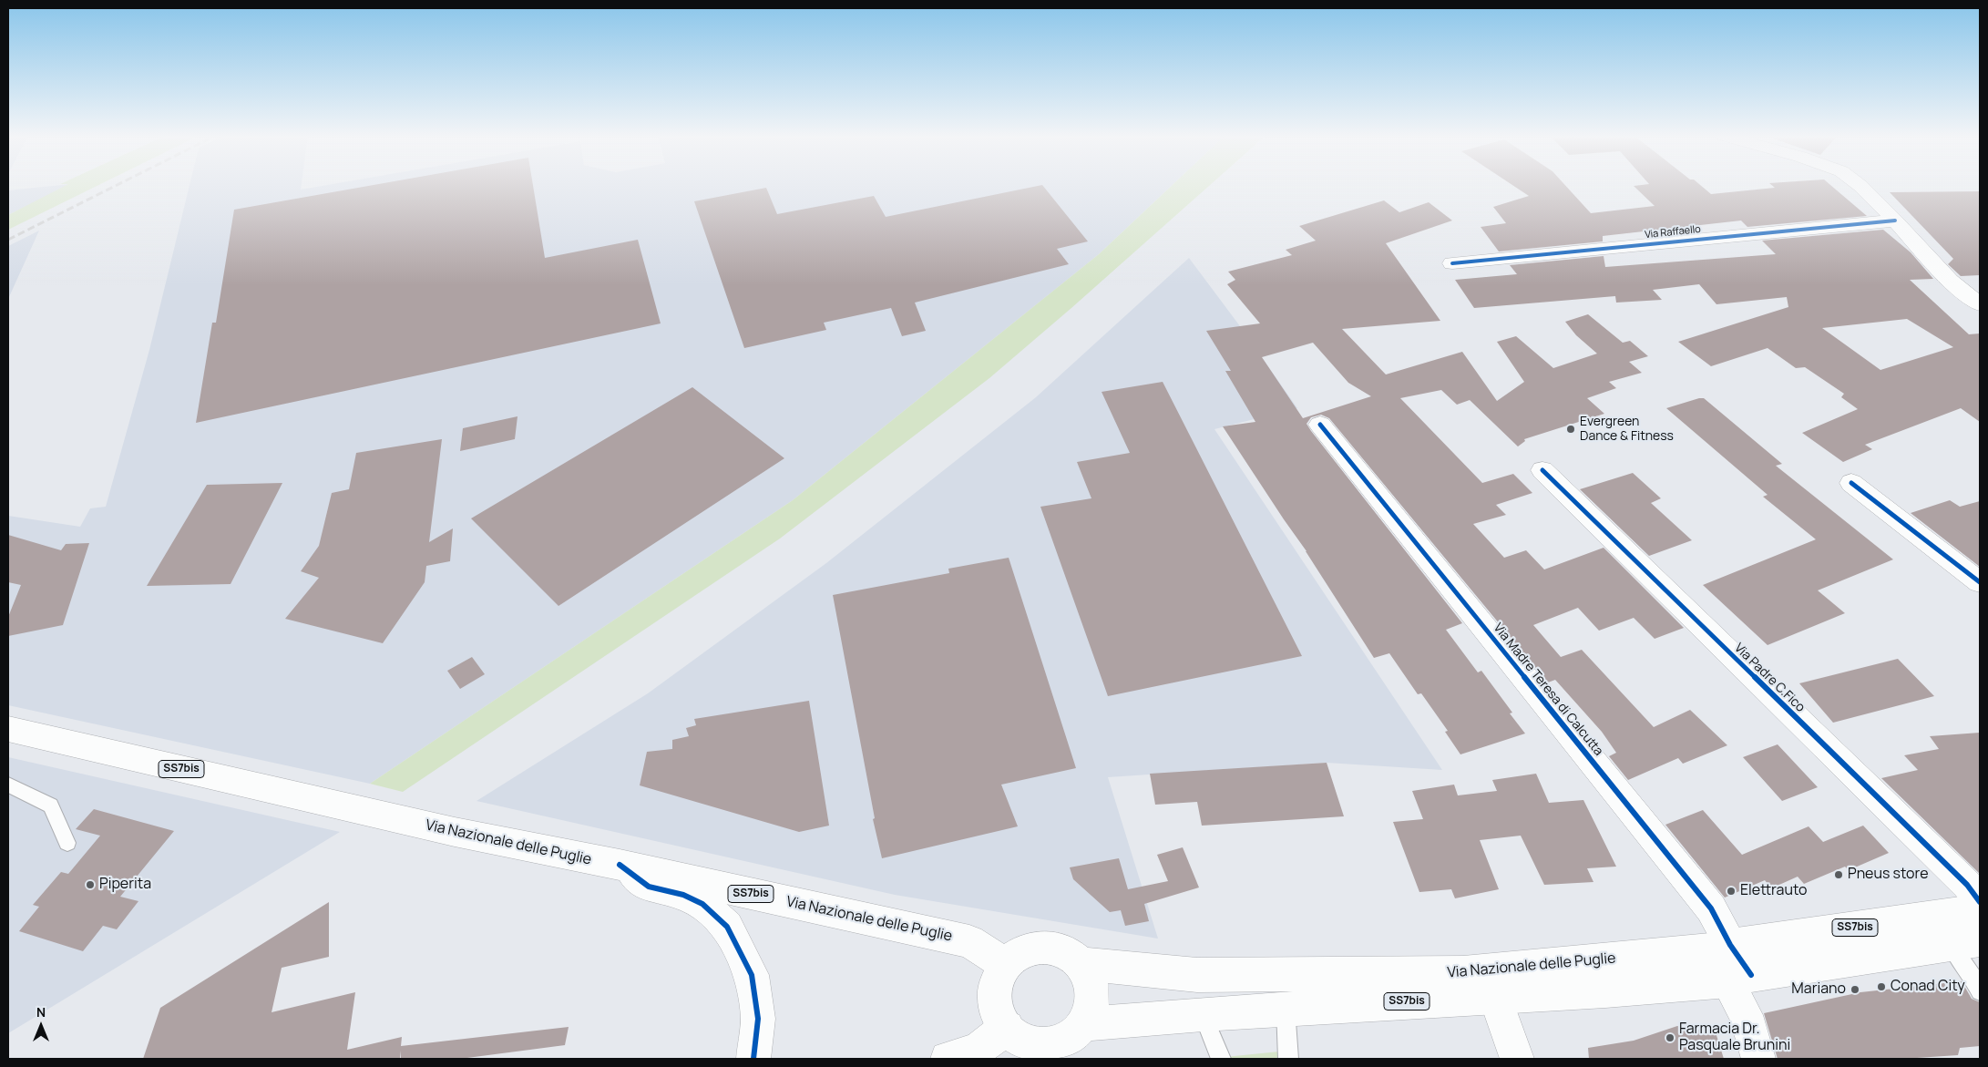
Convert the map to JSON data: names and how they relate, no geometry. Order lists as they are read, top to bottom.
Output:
{
  "streets": {
    "street": [
      "Via Raffaello",
      "Via Padre C.Fico",
      "Via Madre Teresa di Calcutta",
      "SS7bis",
      "Via Nazionale delle Puglie"
    ]
  },
  "crossings": [
    ["Via Madre Teresa di Calcutta", "Via Nazionale delle Puglie"],
    ["SS7bis", "Via Nazionale delle Puglie"]
  ],
  "places": [
    "Evergreen Dance & Fitness",
    "Pneus store",
    "Piperita",
    "Elettrauto",
    "Conad City",
    "Mariano",
    "Farmacia Dr. Pasquale Brunini"
  ],
  "north": "top"
}
